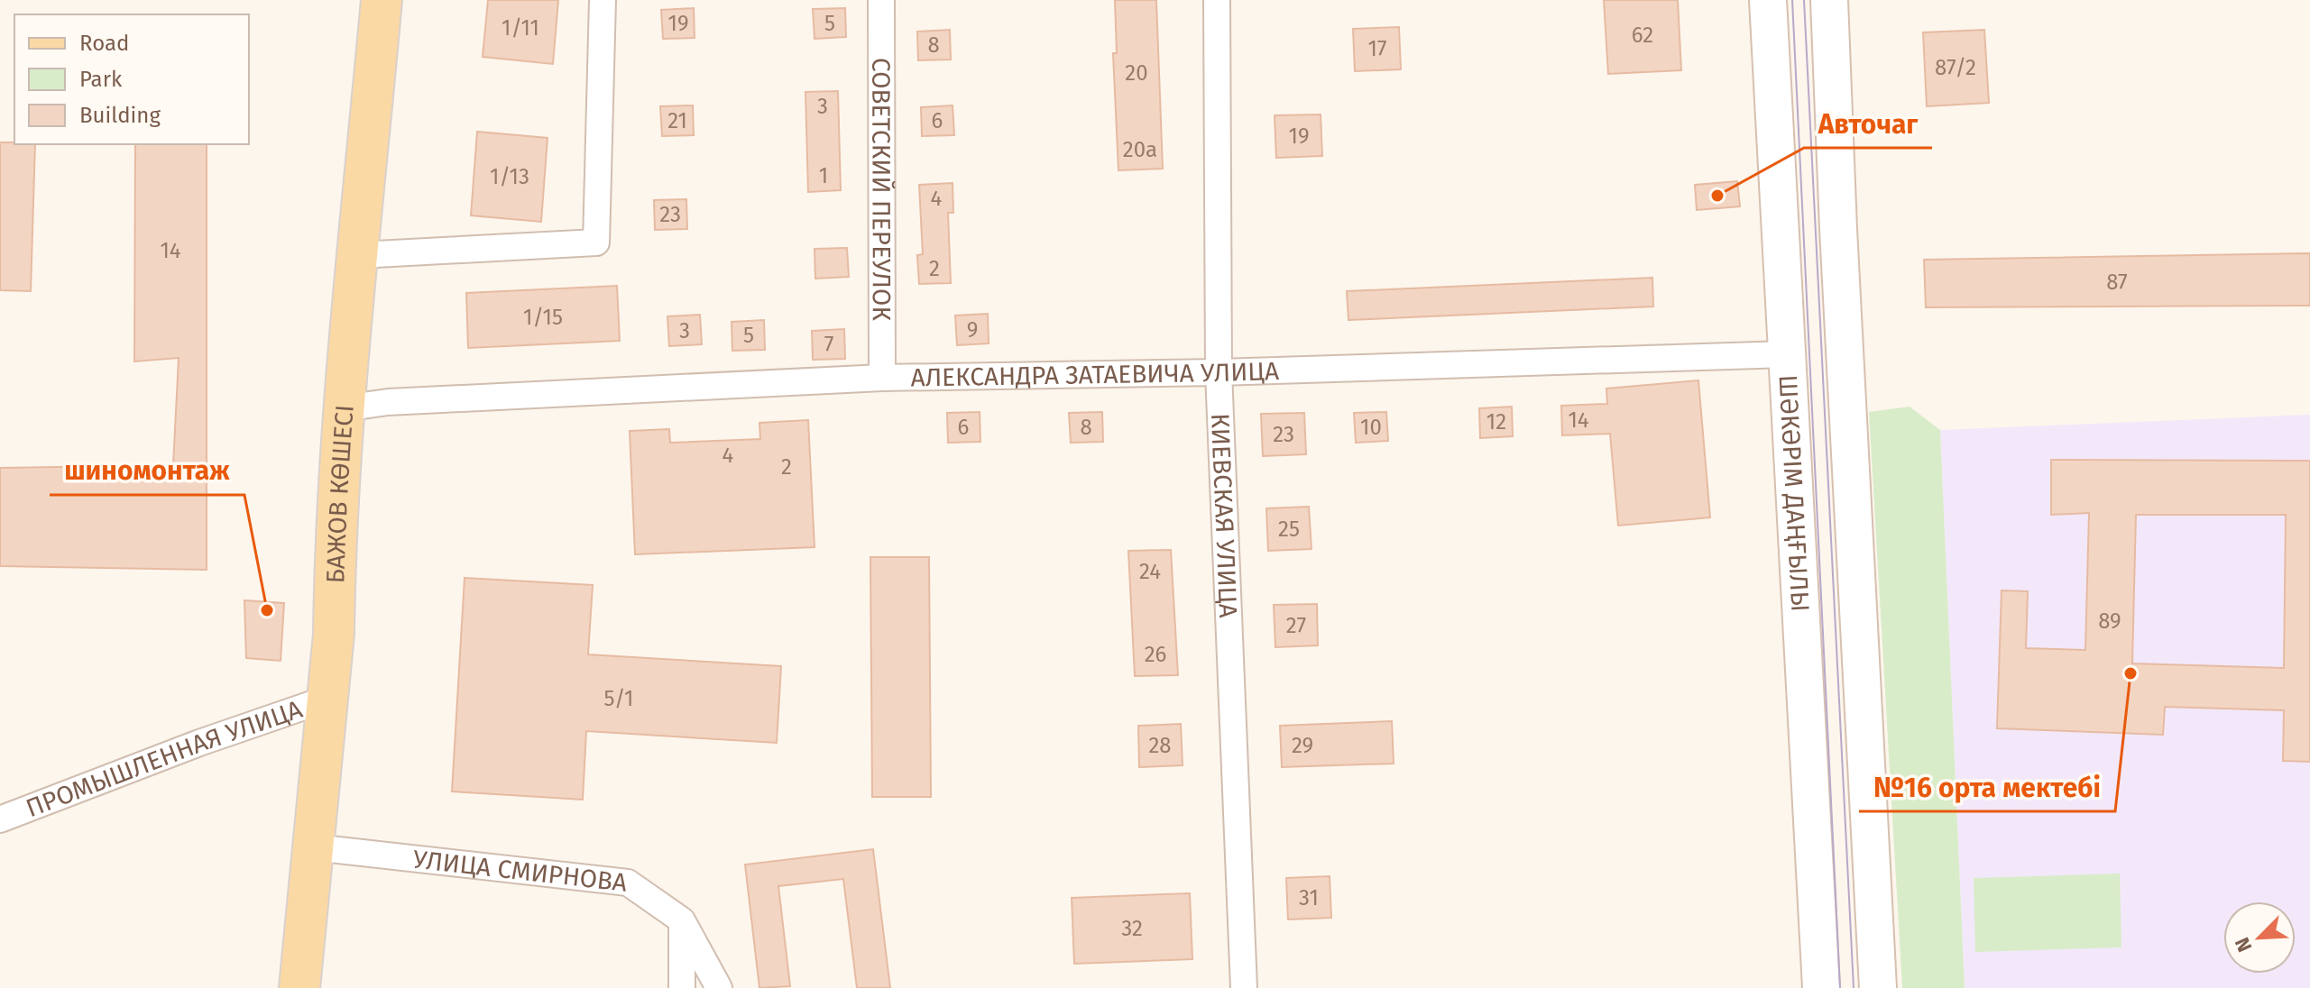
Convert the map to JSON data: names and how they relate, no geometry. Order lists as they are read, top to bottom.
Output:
{
  "streets": {
    "main road": ["АЛЕКСАНДРА ЗАТАЕВИЧА УЛИЦА", "БАЖОВ КӨШЕСІ", "ШӘКӘРІМ ДАҢҒЫЛЫ"],
    "street": [
      "СОВЕТСКИЙ ПЕРЕУЛОК",
      "КИЕВСКАЯ УЛИЦА",
      "ПРОМЫШЛЕННАЯ УЛИЦА",
      "УЛИЦА СМИРНОВА"
    ]
  },
  "crossings": [
    ["СОВЕТСКИЙ ПЕРЕУЛОК", "АЛЕКСАНДРА ЗАТАЕВИЧА УЛИЦА"],
    ["АЛЕКСАНДРА ЗАТАЕВИЧА УЛИЦА", "БАЖОВ КӨШЕСІ"],
    ["АЛЕКСАНДРА ЗАТАЕВИЧА УЛИЦА", "ШӘКӘРІМ ДАҢҒЫЛЫ"],
    ["АЛЕКСАНДРА ЗАТАЕВИЧА УЛИЦА", "КИЕВСКАЯ УЛИЦА"],
    ["БАЖОВ КӨШЕСІ", "ПРОМЫШЛЕННАЯ УЛИЦА"],
    ["БАЖОВ КӨШЕСІ", "УЛИЦА СМИРНОВА"]
  ],
  "places": ["Авточаг", "шиномонтаж", "№16 орта мектебі"],
  "house_numbers": [
    "19",
    "5",
    "1/11",
    "62",
    "8",
    "17",
    "87/2",
    "20",
    "3",
    "21",
    "6",
    "19",
    "20а",
    "1",
    "1/13",
    "4",
    "23",
    "14",
    "2",
    "87",
    "1/15",
    "9",
    "3",
    "5",
    "7",
    "14",
    "12",
    "6",
    "8",
    "10",
    "23",
    "4",
    "2",
    "25",
    "24",
    "89",
    "27",
    "26",
    "5/1",
    "28",
    "29",
    "31",
    "32"
  ],
  "legend": ["Road", "Park", "Building"],
  "north": "bottom left"
}
